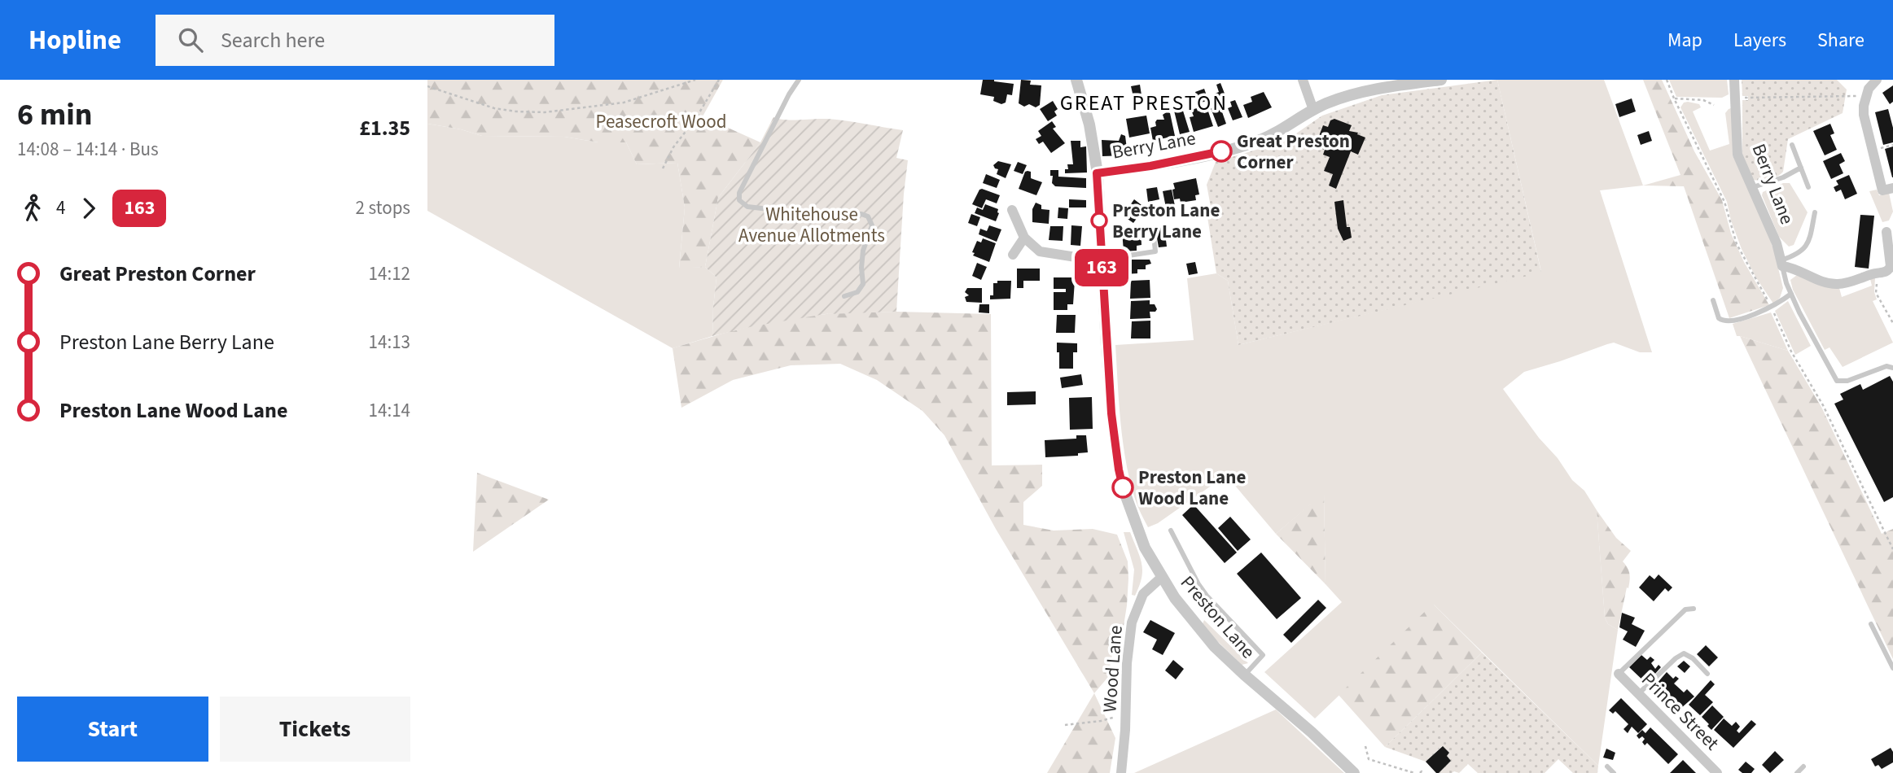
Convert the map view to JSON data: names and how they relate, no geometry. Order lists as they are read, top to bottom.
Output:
{
  "streets": {
    "street": [
      "Berry Lane",
      "Preston Lane",
      "Wood Lane",
      "Prince Street"
    ]
  },
  "crossings": [
    ["Berry Lane", "Preston Lane"],
    ["Preston Lane", "Wood Lane"]
  ],
  "districts": ["GREAT PRESTON"],
  "parks": ["Peasecroft Wood", "Whitehouse Avenue Allotments"],
  "places": ["Great Preston Corner", "Preston Lane Berry Lane", "Preston Lane Wood Lane"],
  "lines": ["bus line 163"],
  "page": {
    "header": "Hopline",
    "search": "Search here",
    "nav": ["Map", "Layers", "Share"],
    "heading": ["6 min", "14:08 – 14:14 · Bus", "£1.35"],
    "on_map": "163",
    "legs": ["4", "163", "2 stops"],
    "list": [
      {
        "name": "Great Preston Corner",
        "value": "14:12"
      },
      {
        "name": "Preston Lane Berry Lane",
        "value": "14:13"
      },
      {
        "name": "Preston Lane Wood Lane",
        "value": "14:14"
      }
    ],
    "buttons": ["Start", "Tickets"]
  }
}
